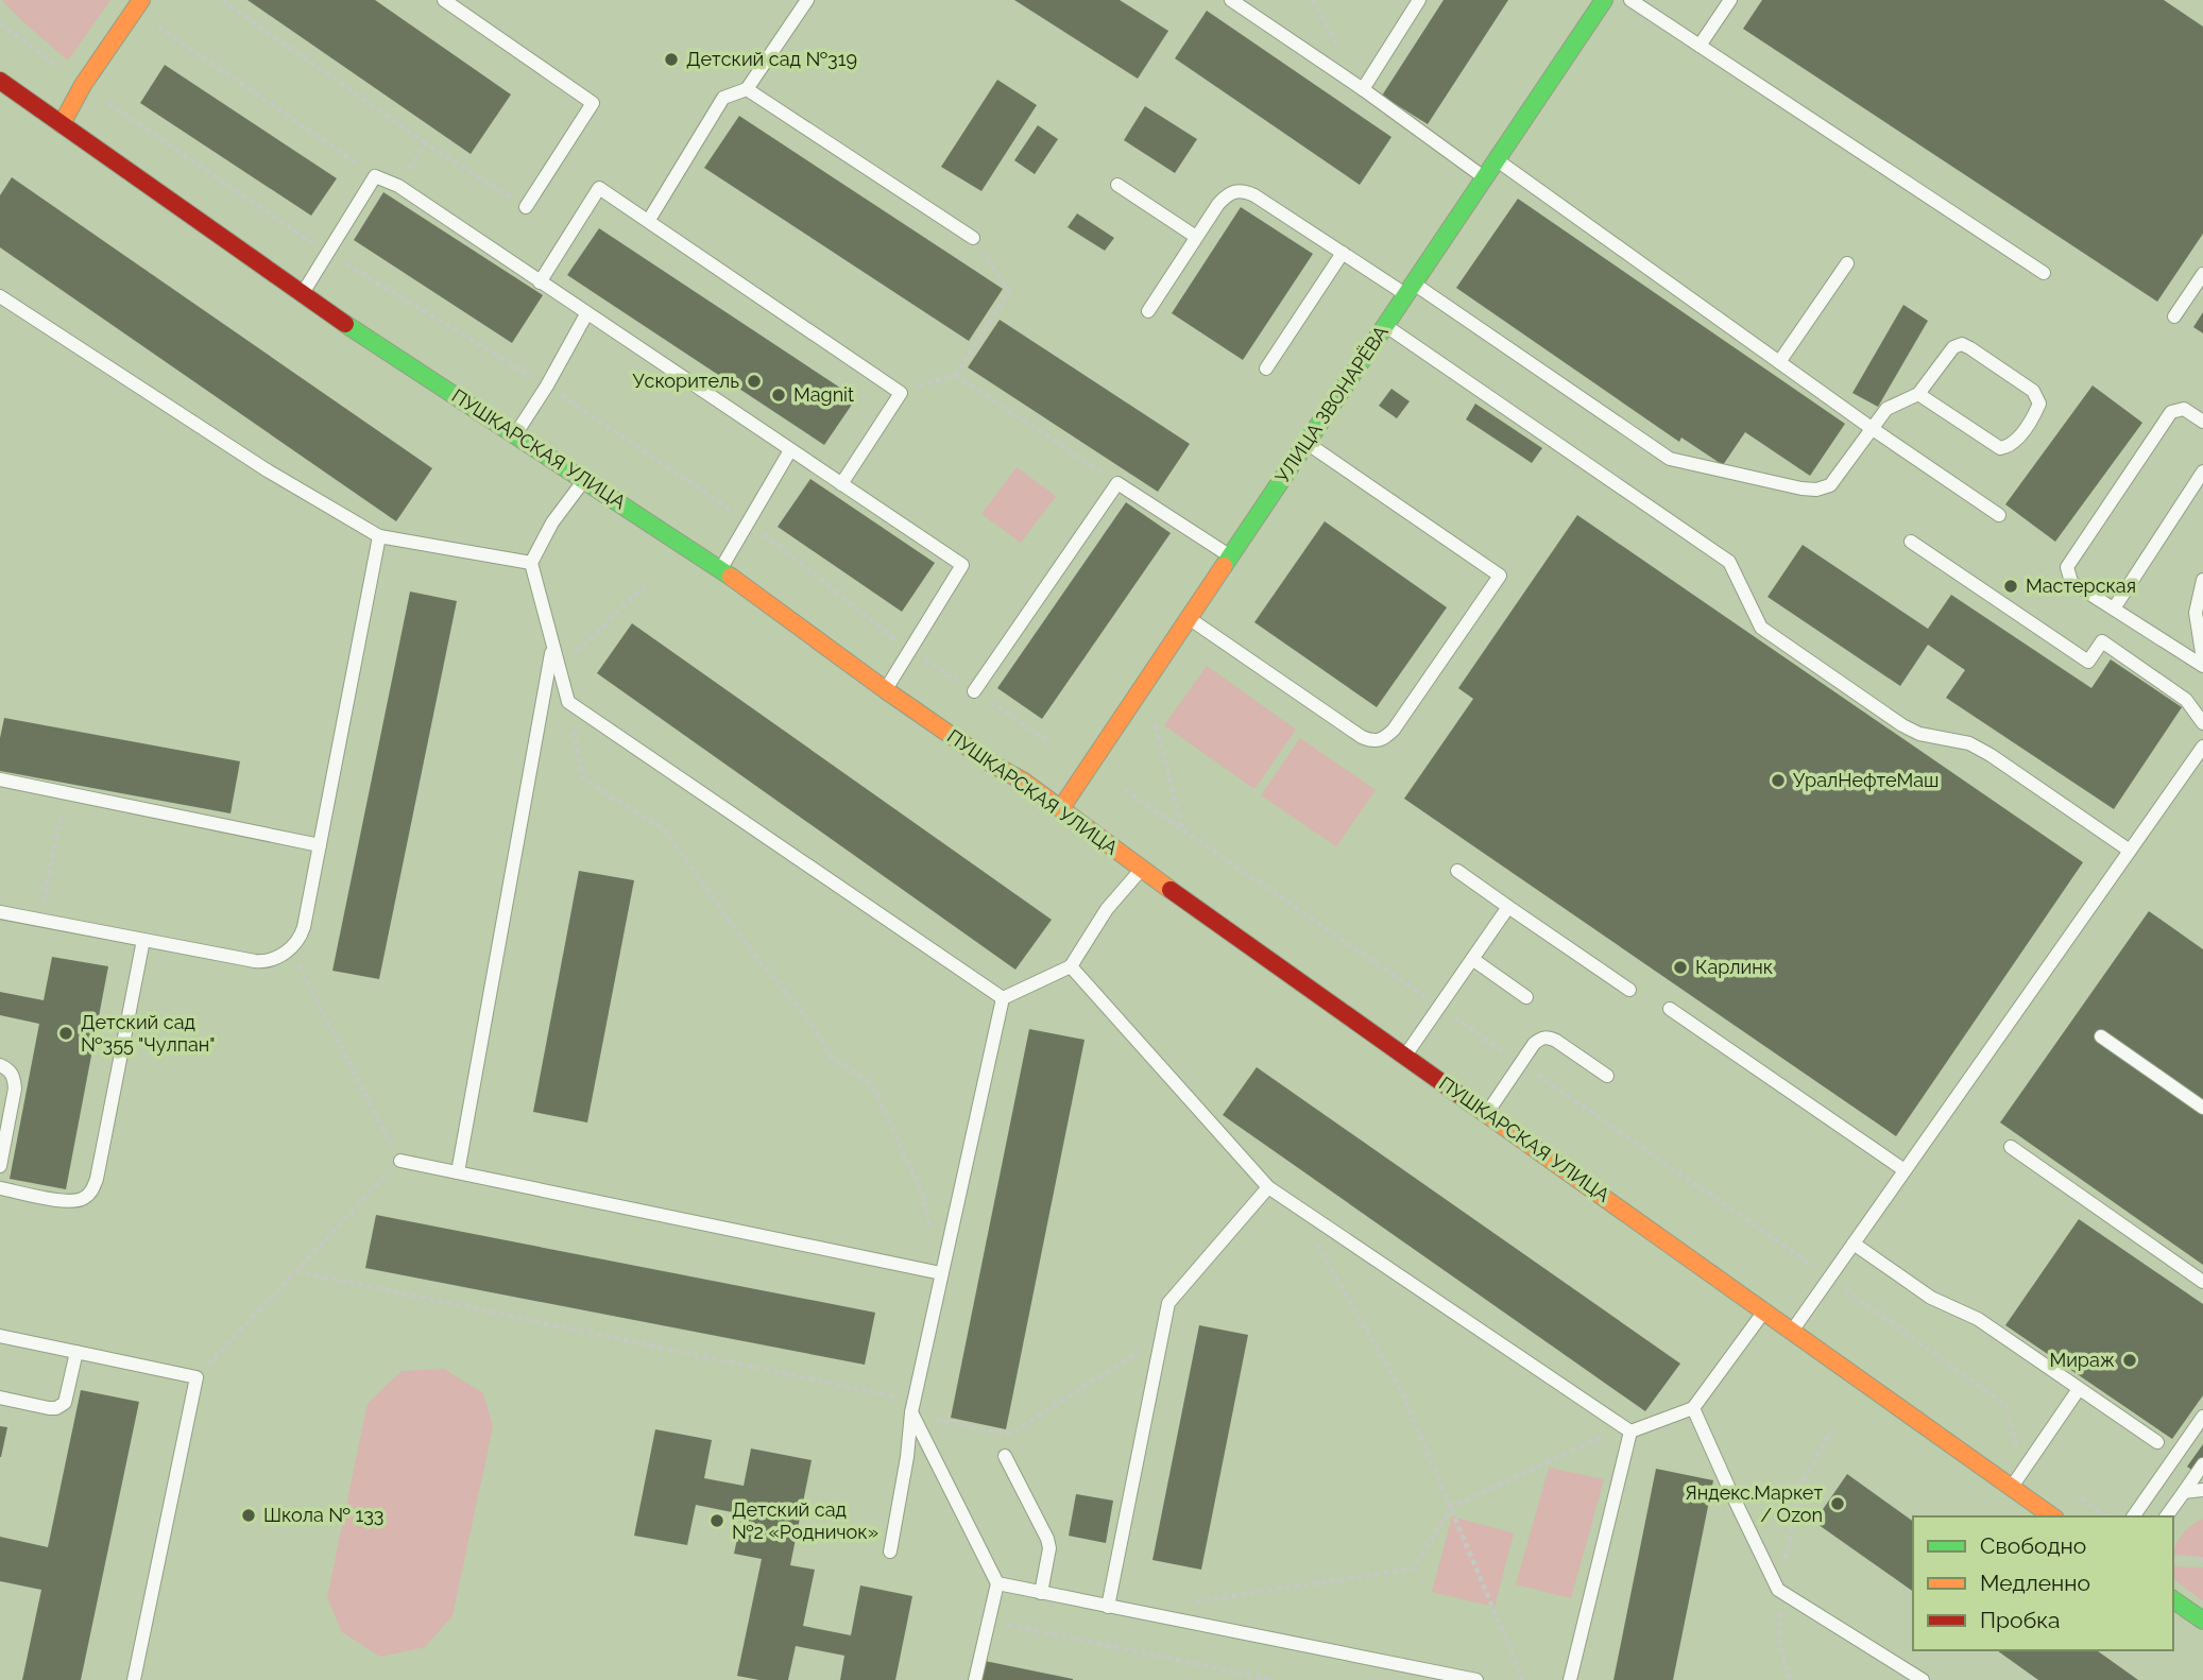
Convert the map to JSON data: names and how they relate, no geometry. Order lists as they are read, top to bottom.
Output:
{
  "streets": {
    "main road": ["УЛИЦА ЗВОНАРЁВА", "ПУШКАРСКАЯ УЛИЦА"]
  },
  "crossings": [
    ["УЛИЦА ЗВОНАРЁВА", "ПУШКАРСКАЯ УЛИЦА"]
  ],
  "places": [
    "Детский сад №319",
    "Ускоритель",
    "Magnit",
    "Мастерская",
    "УралНефтеМаш",
    "Карлинк",
    "Детский сад №355 \"Чулпан\"",
    "Мираж",
    "Яндекс.Маркет / Ozon",
    "Школа № 133",
    "Детский сад №2 «Родничок»"
  ],
  "legend": ["Свободно", "Медленно", "Пробка"]
}
